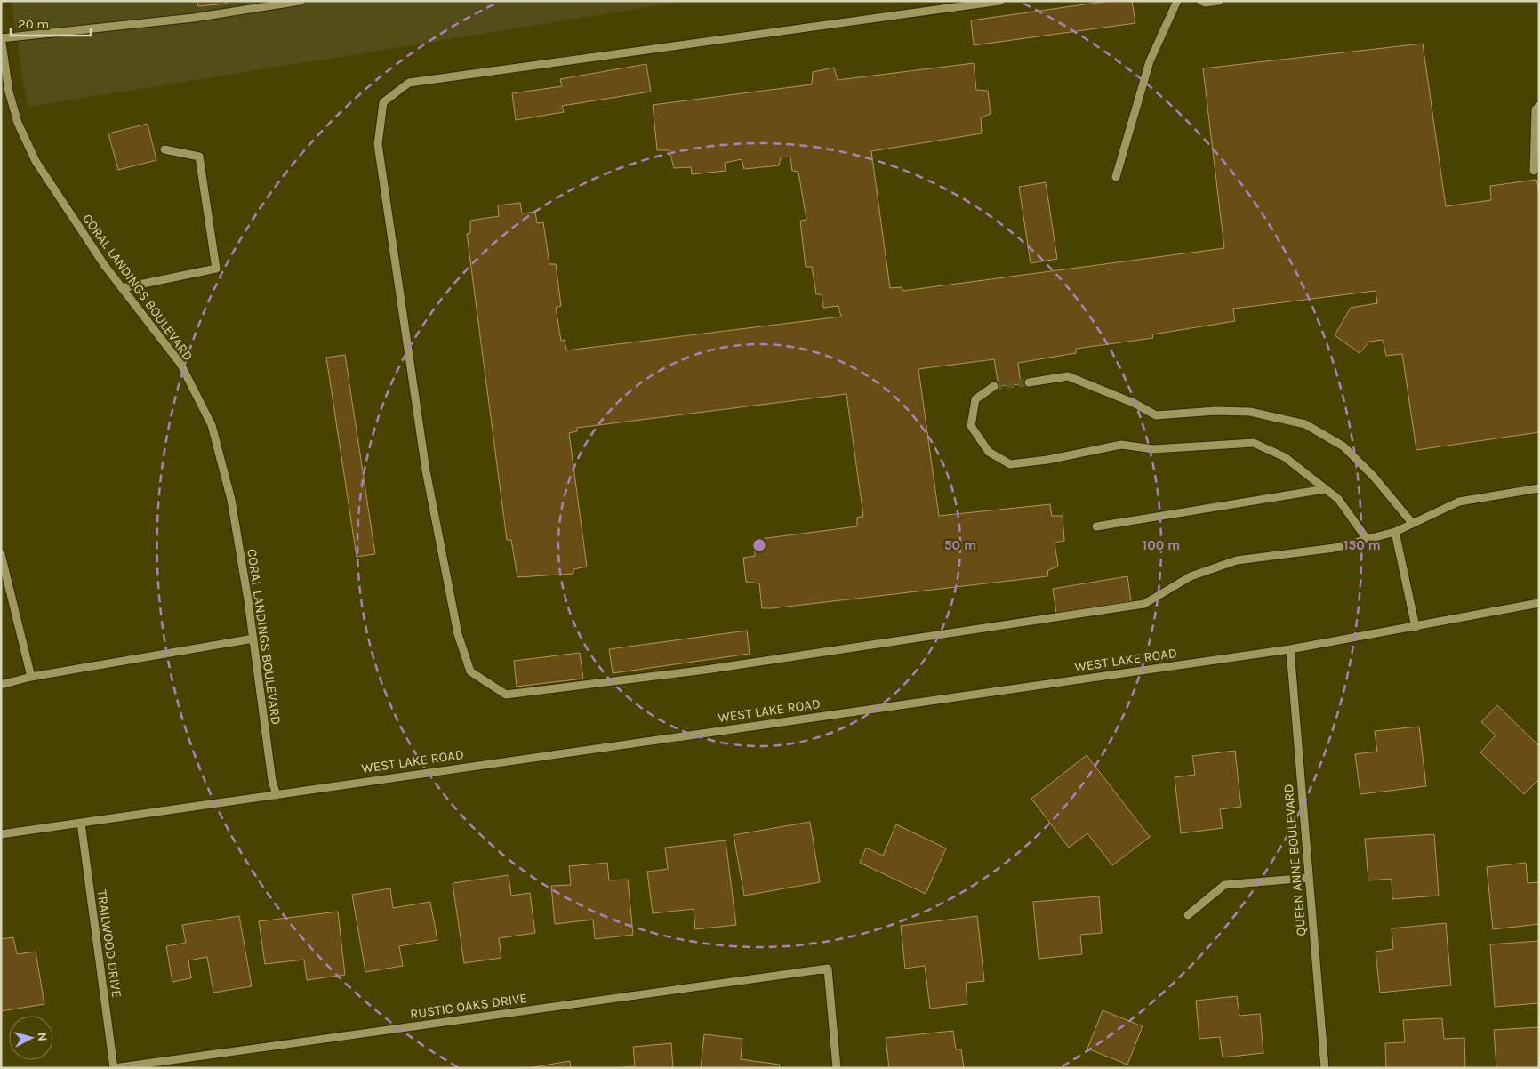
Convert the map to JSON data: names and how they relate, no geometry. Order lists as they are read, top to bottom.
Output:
{
  "streets": {
    "street": [
      "CORAL LANDINGS BOULEVARD",
      "WEST LAKE ROAD",
      "QUEEN ANNE BOULEVARD",
      "TRAILWOOD DRIVE",
      "RUSTIC OAKS DRIVE"
    ]
  },
  "crossings": [
    ["CORAL LANDINGS BOULEVARD", "WEST LAKE ROAD"],
    ["WEST LAKE ROAD", "QUEEN ANNE BOULEVARD"],
    ["WEST LAKE ROAD", "TRAILWOOD DRIVE"],
    ["TRAILWOOD DRIVE", "RUSTIC OAKS DRIVE"]
  ],
  "scale_bar": "20 m",
  "north": "right",
  "rings": ["50 m", "100 m", "150 m"]
}
